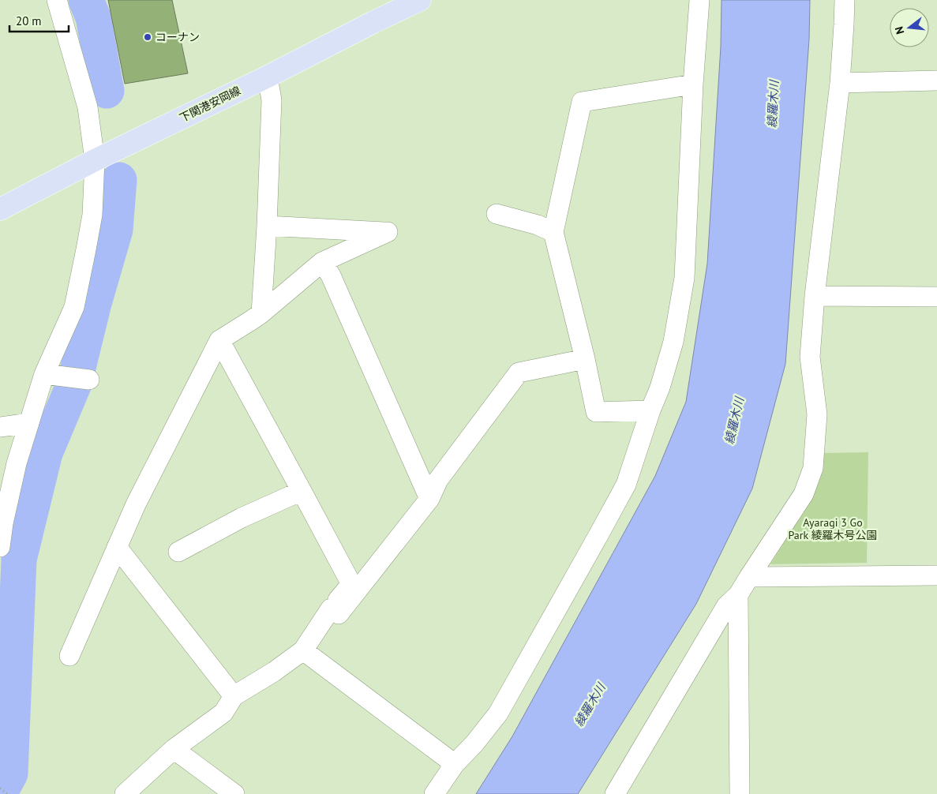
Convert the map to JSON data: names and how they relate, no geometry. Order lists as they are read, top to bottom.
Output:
{
  "streets": {
    "main road": ["下関港安岡線"]
  },
  "water": ["綾羅木川"],
  "parks": ["Ayaragi 3 Go Park 綾羅木号公園"],
  "places": ["コーナン"],
  "scale_bar": "20 m",
  "north": "left"
}
